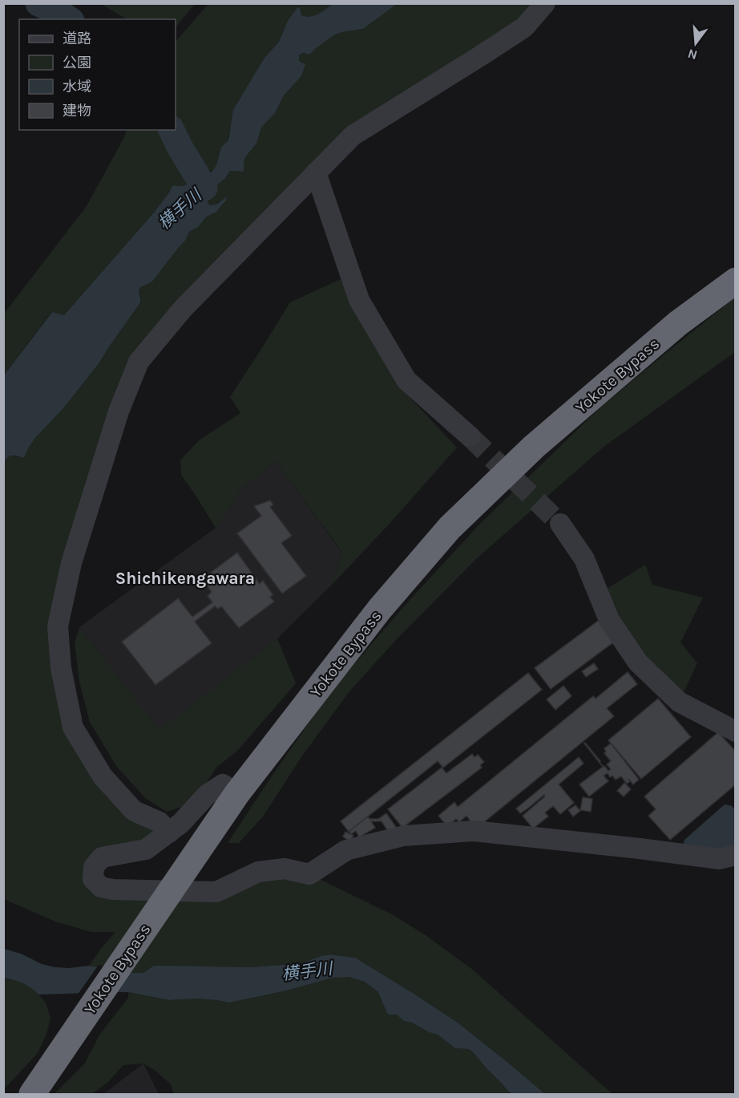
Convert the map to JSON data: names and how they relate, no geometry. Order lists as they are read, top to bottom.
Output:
{
  "streets": {
    "highway": ["Yokote Bypass"]
  },
  "districts": ["Shichikengawara"],
  "water": ["横手川"],
  "legend": [
    "道路",
    "公園",
    "水域",
    "建物"
  ],
  "north": "bottom"
}
